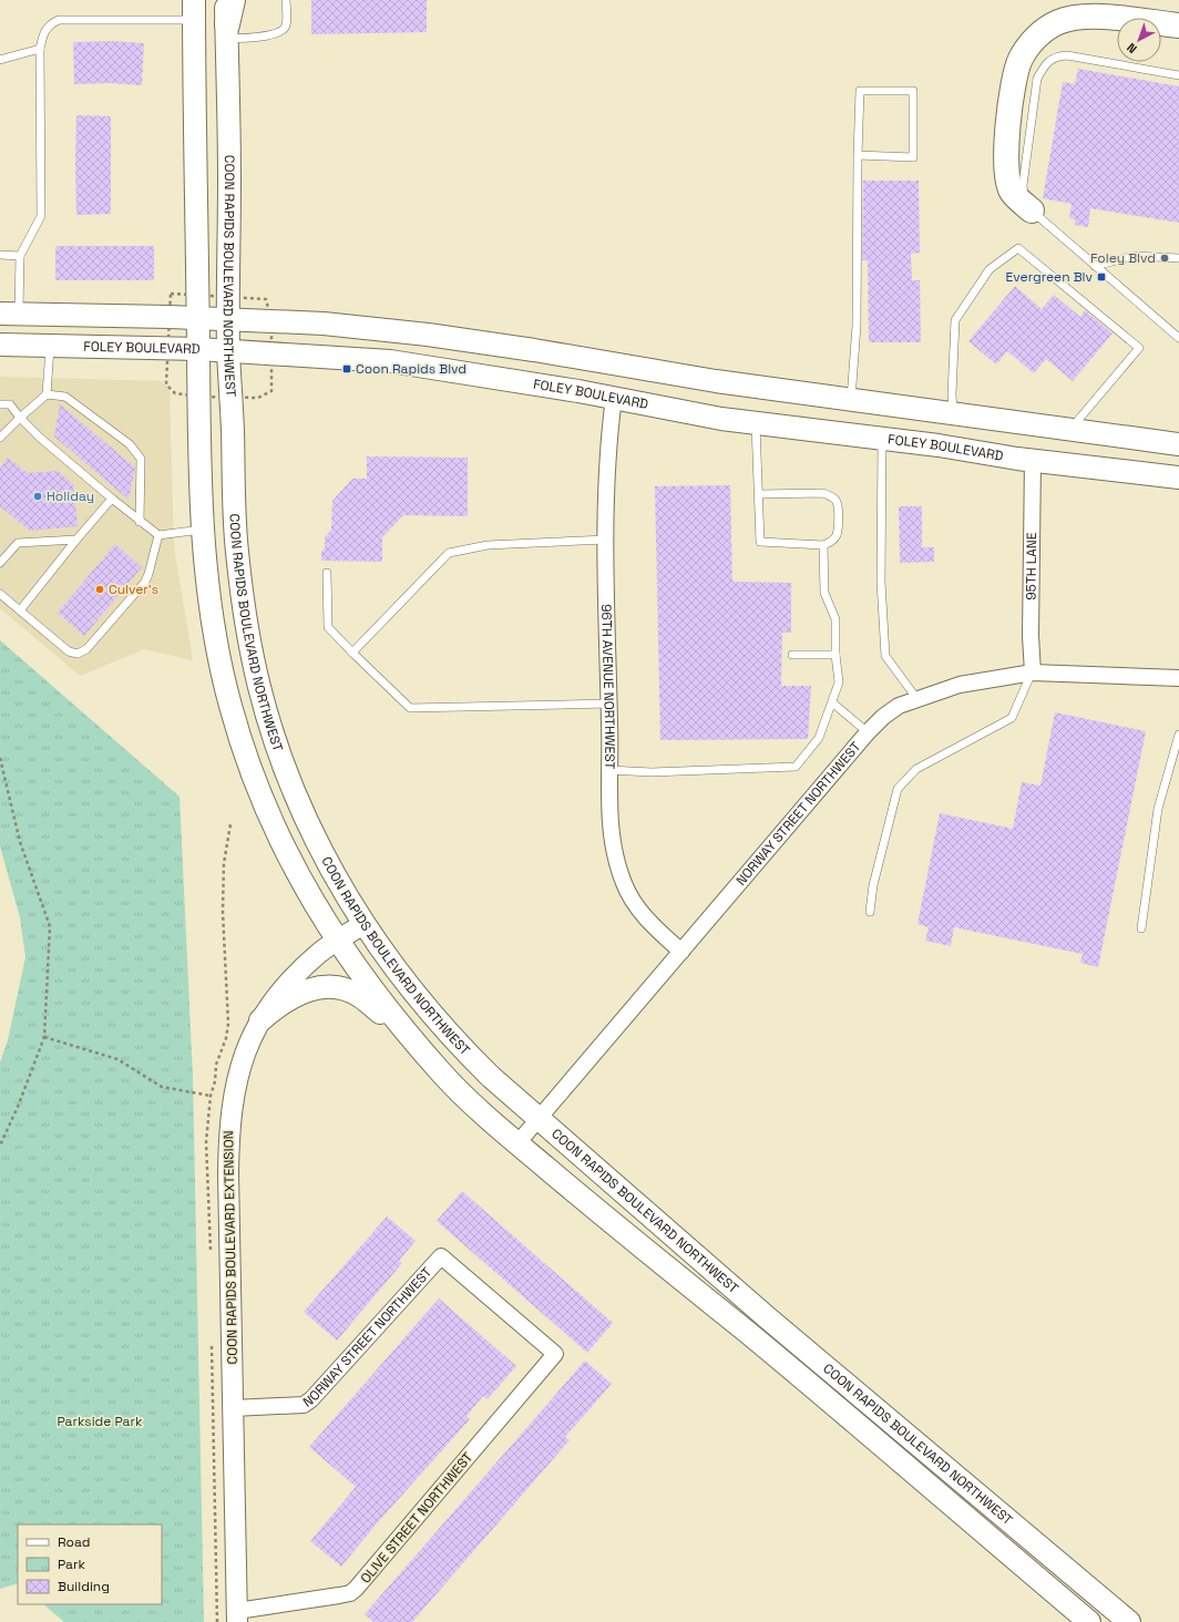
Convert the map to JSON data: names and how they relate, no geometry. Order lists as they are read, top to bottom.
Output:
{
  "streets": {
    "main road": ["COON RAPIDS BOULEVARD NORTHWEST", "FOLEY BOULEVARD"],
    "street": [
      "95TH LANE",
      "96TH AVENUE NORTHWEST",
      "NORWAY STREET NORTHWEST",
      "COON RAPIDS BOULEVARD EXTENSION",
      "OLIVE STREET NORTHWEST"
    ]
  },
  "crossings": [
    ["COON RAPIDS BOULEVARD NORTHWEST", "FOLEY BOULEVARD"],
    ["COON RAPIDS BOULEVARD NORTHWEST", "NORWAY STREET NORTHWEST"],
    ["COON RAPIDS BOULEVARD NORTHWEST", "COON RAPIDS BOULEVARD EXTENSION"],
    ["FOLEY BOULEVARD", "95TH LANE"],
    ["FOLEY BOULEVARD", "96TH AVENUE NORTHWEST"],
    ["95TH LANE", "NORWAY STREET NORTHWEST"],
    ["96TH AVENUE NORTHWEST", "NORWAY STREET NORTHWEST"],
    ["NORWAY STREET NORTHWEST", "COON RAPIDS BOULEVARD EXTENSION"],
    ["NORWAY STREET NORTHWEST", "OLIVE STREET NORTHWEST"],
    ["COON RAPIDS BOULEVARD EXTENSION", "OLIVE STREET NORTHWEST"]
  ],
  "parks": ["Parkside Park"],
  "places": {
    "other": ["Foley Blvd", "Holiday", "Culver's"],
    "transit": ["Evergreen Blv", "Coon Rapids Blvd"]
  },
  "legend": ["Road", "Park", "Building"],
  "north": "bottom left"
}
